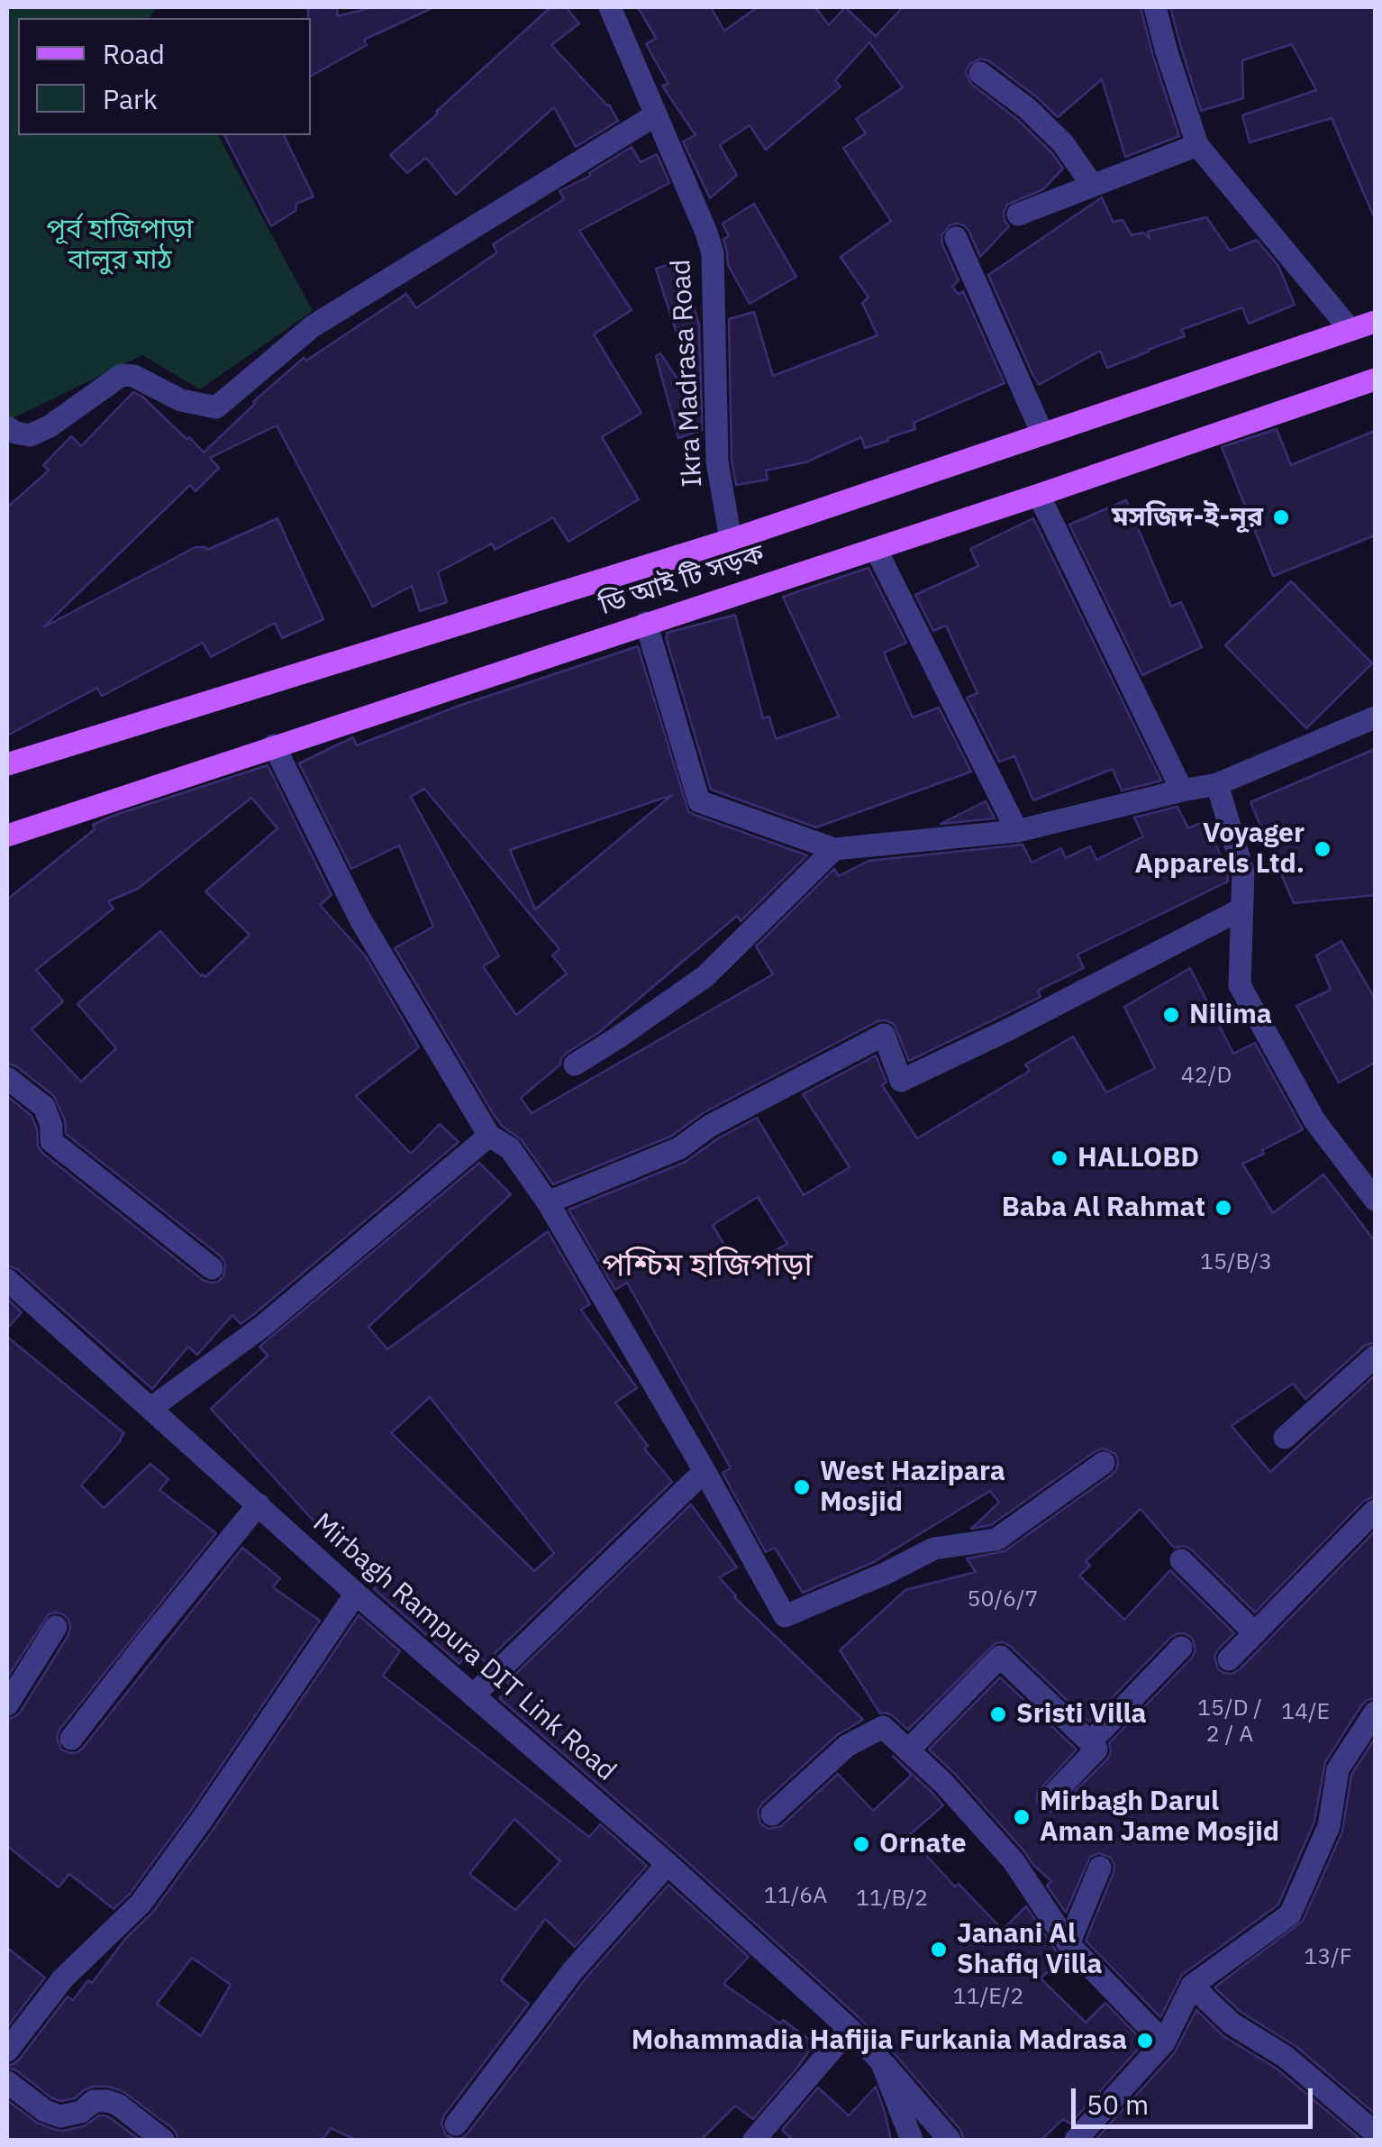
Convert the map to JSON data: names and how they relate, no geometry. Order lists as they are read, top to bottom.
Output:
{
  "streets": {
    "main road": ["ডি আই টি সড়ক"],
    "street": ["Ikra Madrasa Road", "Mirbagh Rampura DIT Link Road"]
  },
  "crossings": [
    ["Ikra Madrasa Road", "ডি আই টি সড়ক"]
  ],
  "districts": ["পশ্চিম হাজিপাড়া"],
  "parks": ["পূর্ব হাজিপাড়া বালুর মাঠ"],
  "places": [
    "মসজিদ-ই-নূর",
    "Voyager Apparels Ltd.",
    "Nilima",
    "HALLOBD",
    "Baba Al Rahmat",
    "West Hazipara Mosjid",
    "Sristi Villa",
    "Mirbagh Darul Aman Jame Mosjid",
    "Ornate",
    "Janani Al Shafiq Villa",
    "Mohammadia Hafijia Furkania Madrasa"
  ],
  "house_numbers": [
    "42/D",
    "15/B/3",
    "50/6/7",
    "15/D / 2 / A",
    "14/E",
    "11/6A",
    "11/B/2",
    "13/F",
    "11/E/2"
  ],
  "legend": ["Road", "Park"],
  "scale_bar": "50 m"
}
